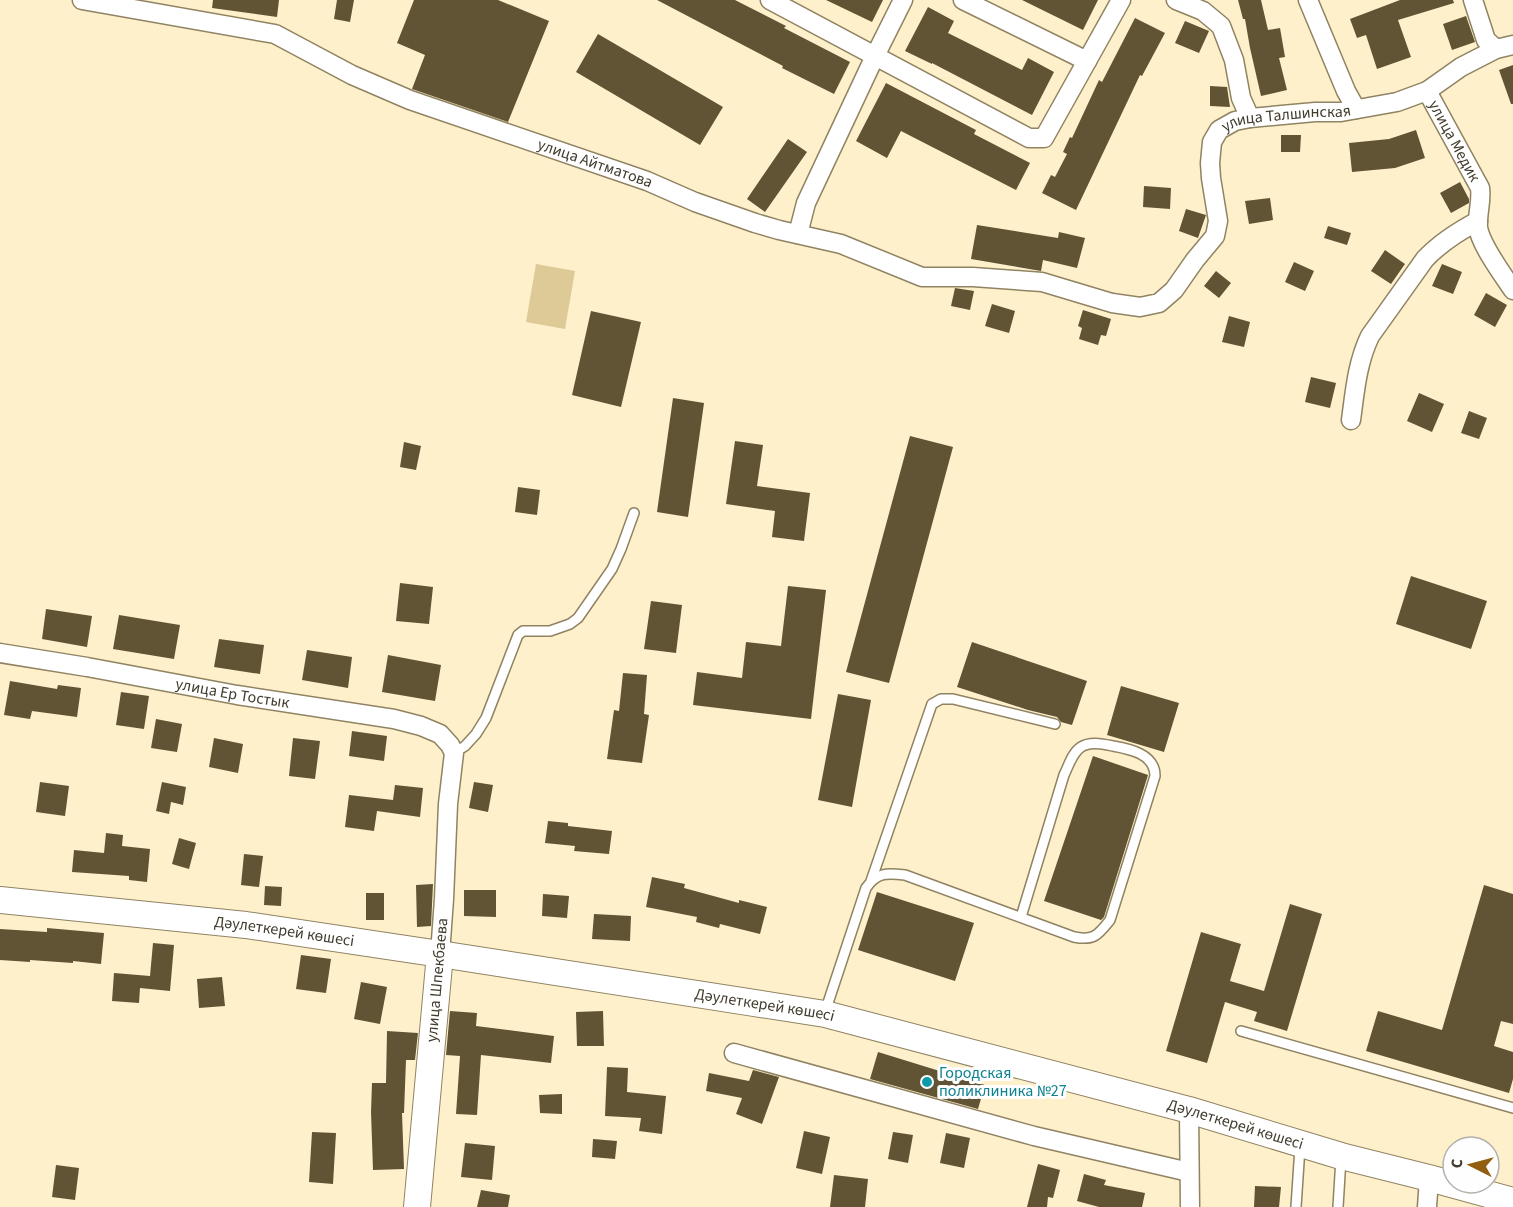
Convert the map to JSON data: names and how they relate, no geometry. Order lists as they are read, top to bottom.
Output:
{
  "streets": {
    "main road": ["Дәулеткерей көшесі", "улица Шпекбаева"],
    "street": [
      "улица Талшинская",
      "улица Медик",
      "улица Айтматова",
      "улица Ер Тостык"
    ]
  },
  "crossings": [
    ["улица Талшинская", "улица Медик"],
    ["улица Талшинская", "улица Айтматова"],
    ["улица Ер Тостык", "улица Шпекбаева"],
    ["Дәулеткерей көшесі", "улица Шпекбаева"]
  ],
  "places": ["Городская поликлиника №27"],
  "north": "left"
}
